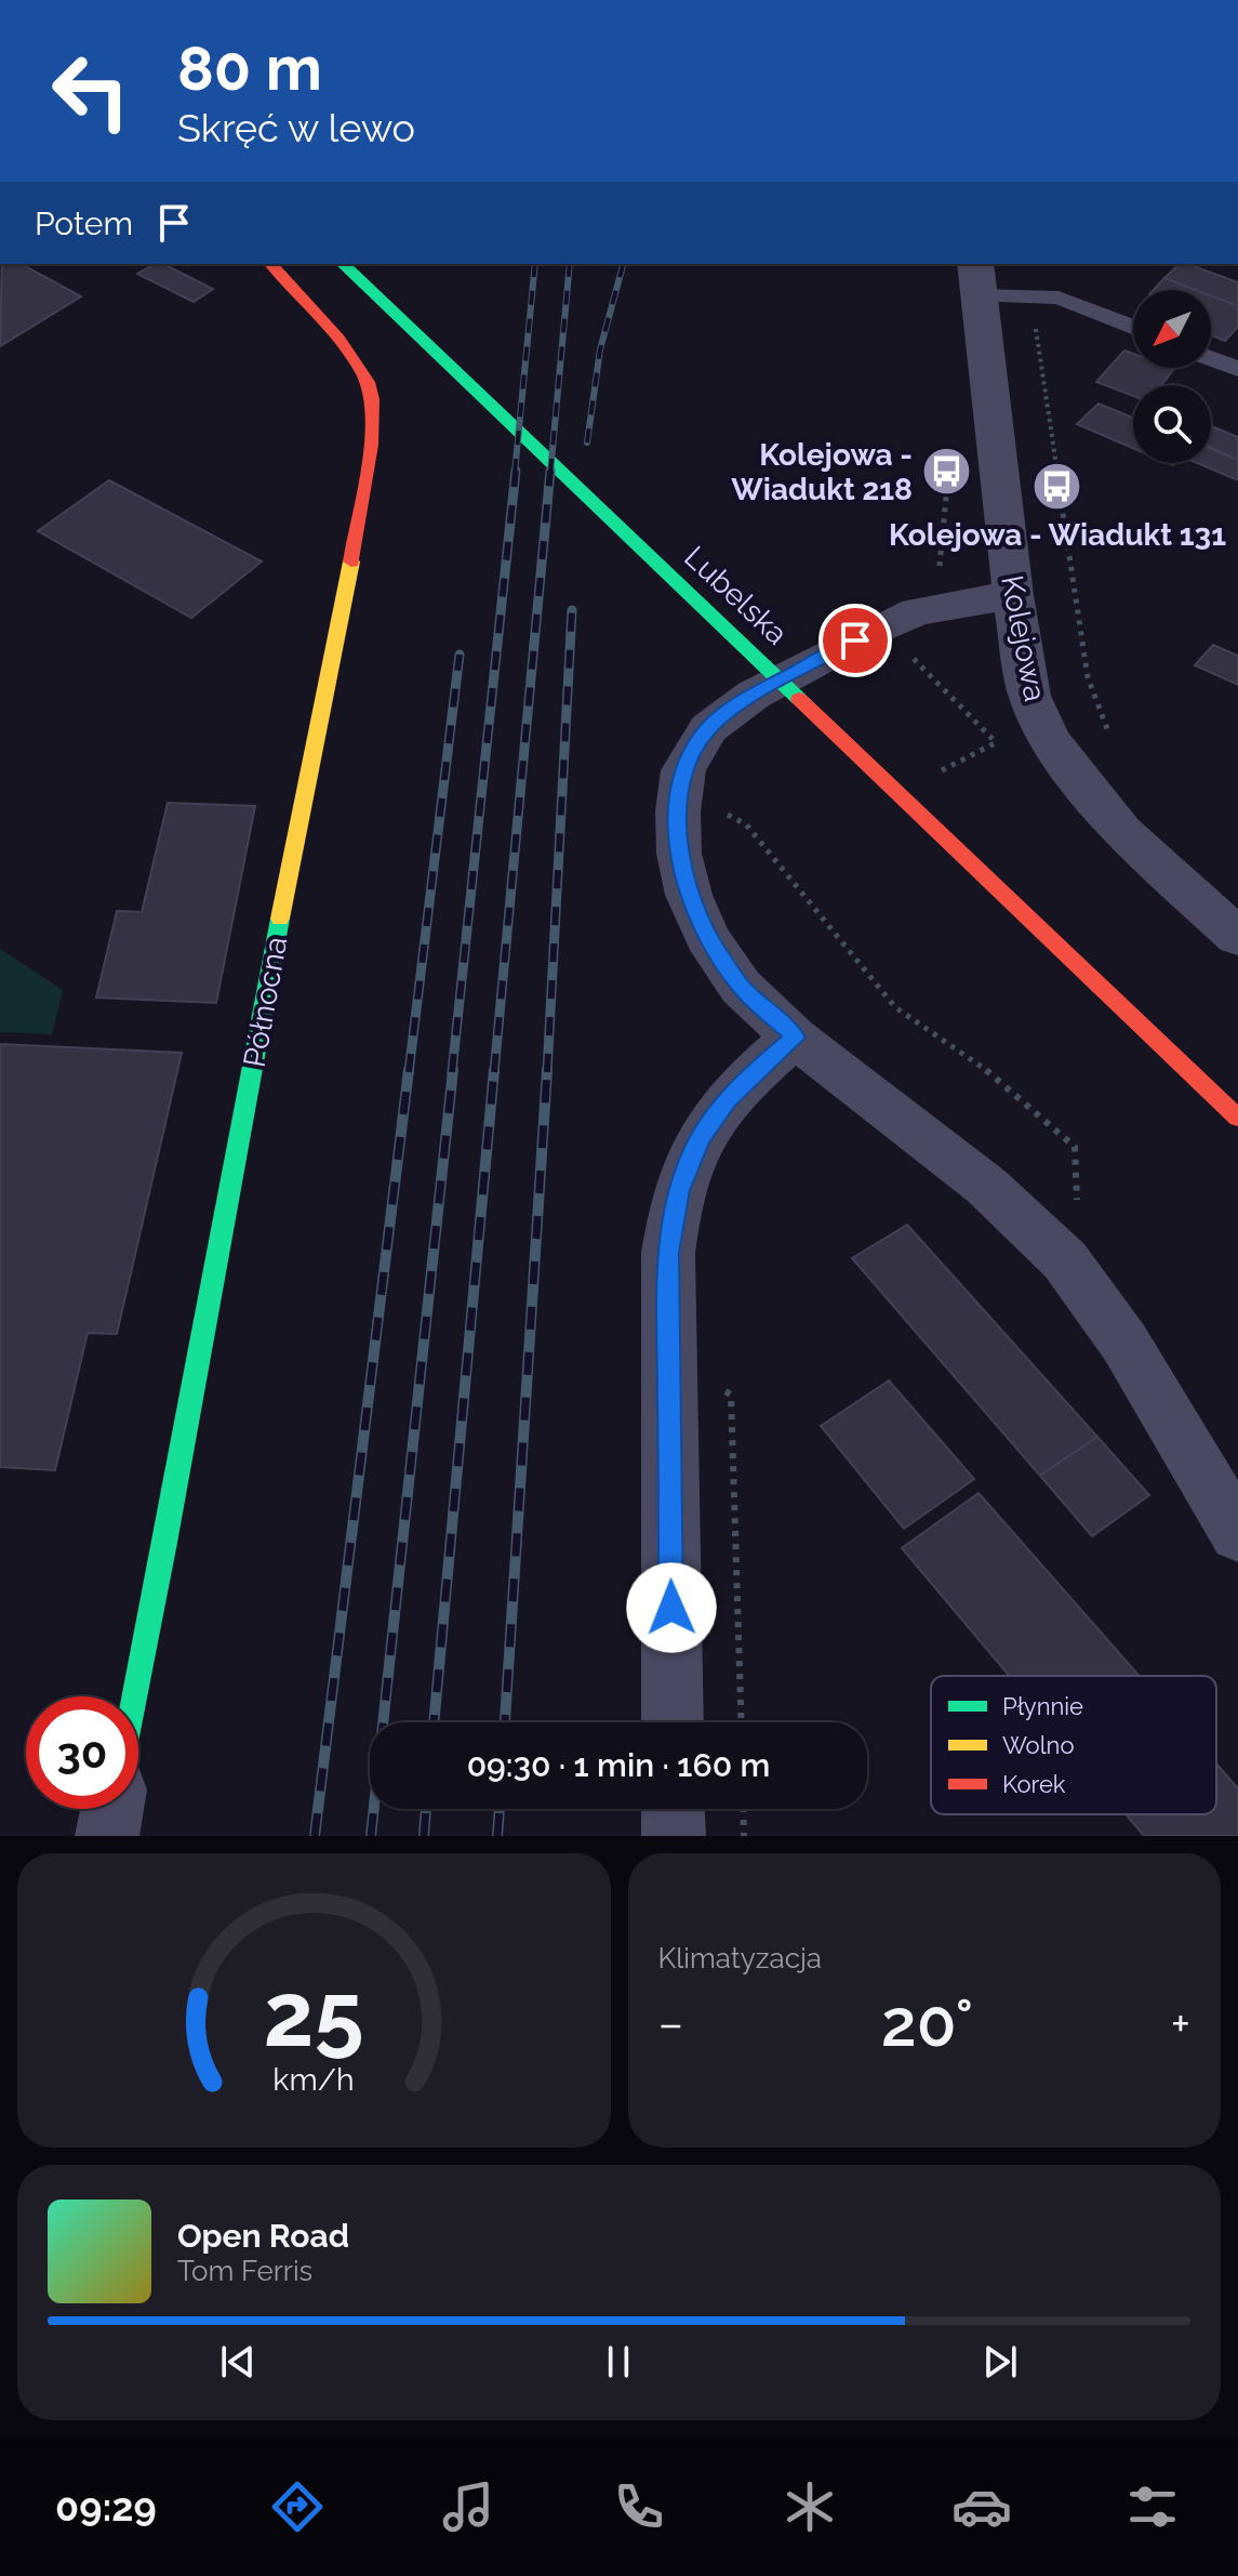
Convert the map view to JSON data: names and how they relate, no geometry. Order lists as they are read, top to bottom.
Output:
{
  "streets": {
    "street": ["Lubelska", "Kolejowa", "Północna"]
  },
  "places": {
    "bus stop": ["Kolejowa - Wiadukt 218", "Kolejowa - Wiadukt 131"]
  },
  "legend": ["Płynnie", "Wolno", "Korek"],
  "north": "bottom left",
  "page": {
    "turn": ["80 m", "Skręć w lewo"],
    "then": "Potem",
    "limit": "30",
    "trip": "09:30 · 1 min · 160 m",
    "tile": "Klimatyzacja",
    "heat": ["−", "20°", "+"],
    "song": ["Open Road", "Tom Ferris"],
    "tabs": "09:29",
    "gauge": ["25", "km/h"]
  }
}
